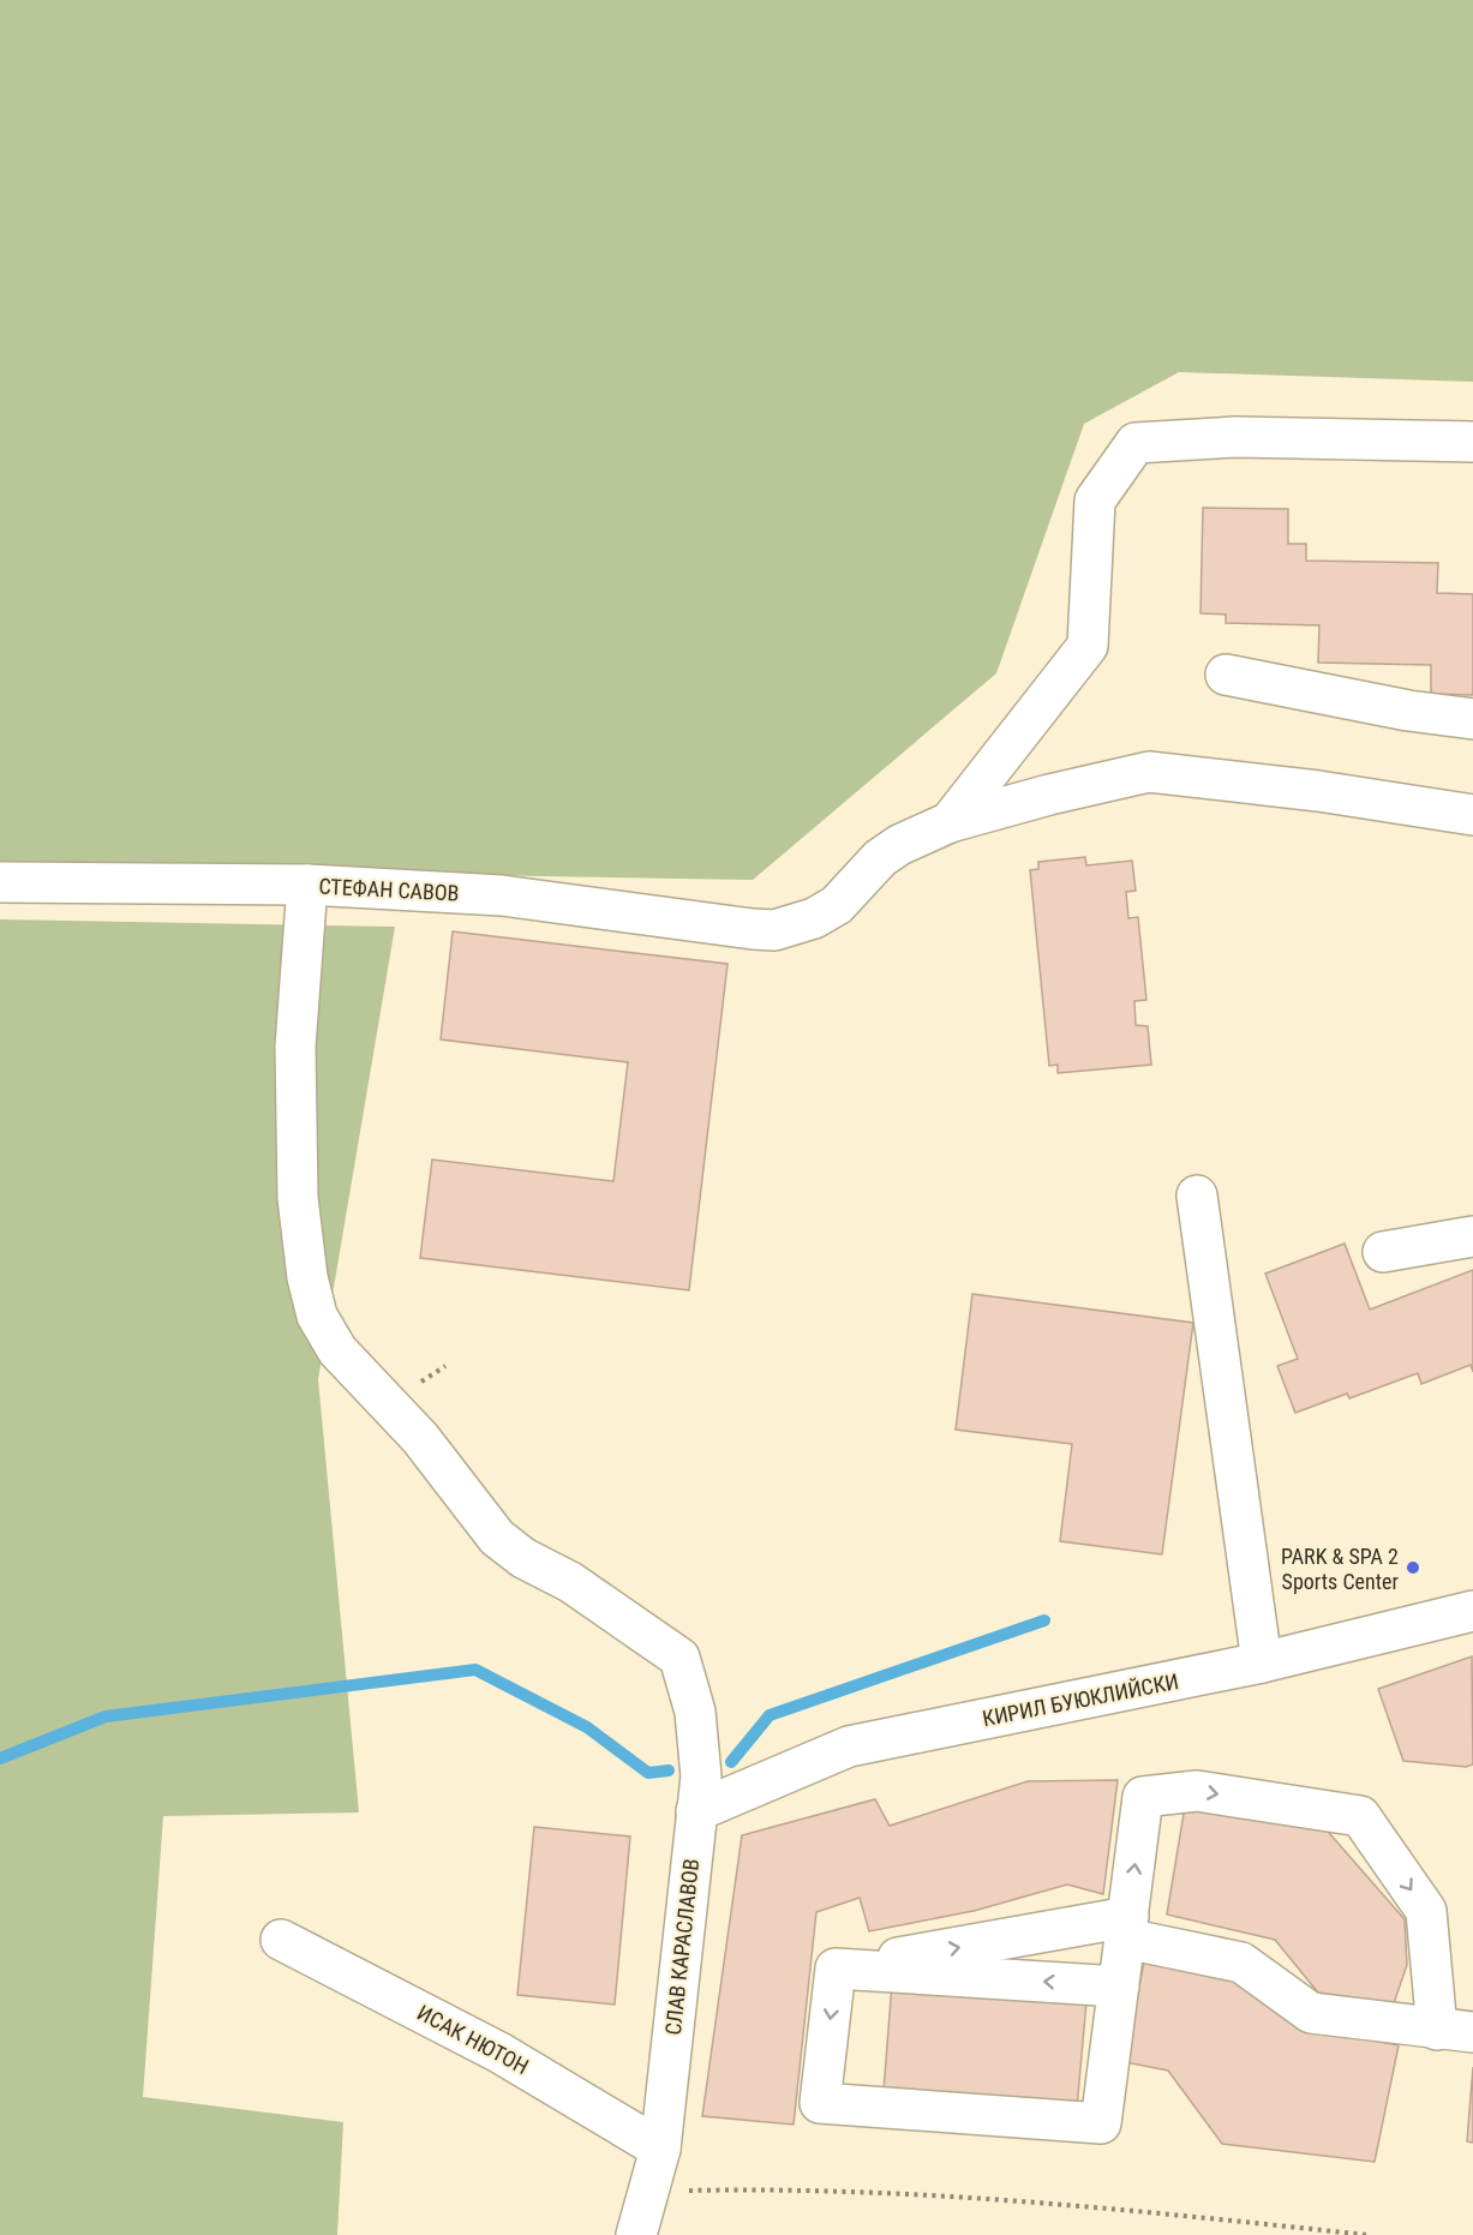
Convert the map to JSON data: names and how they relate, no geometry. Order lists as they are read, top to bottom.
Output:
{
  "streets": {
    "street": [
      "СТЕФАН САВОВ",
      "КИРИЛ БУЮКЛИЙСКИ",
      "СЛАВ КАРАСЛАВОВ",
      "ИСАК НЮТОН"
    ]
  },
  "crossings": [
    ["СТЕФАН САВОВ", "СЛАВ КАРАСЛАВОВ"],
    ["КИРИЛ БУЮКЛИЙСКИ", "СЛАВ КАРАСЛАВОВ"],
    ["СЛАВ КАРАСЛАВОВ", "ИСАК НЮТОН"]
  ],
  "places": ["PARK & SPA 2 Sports Center"]
}
